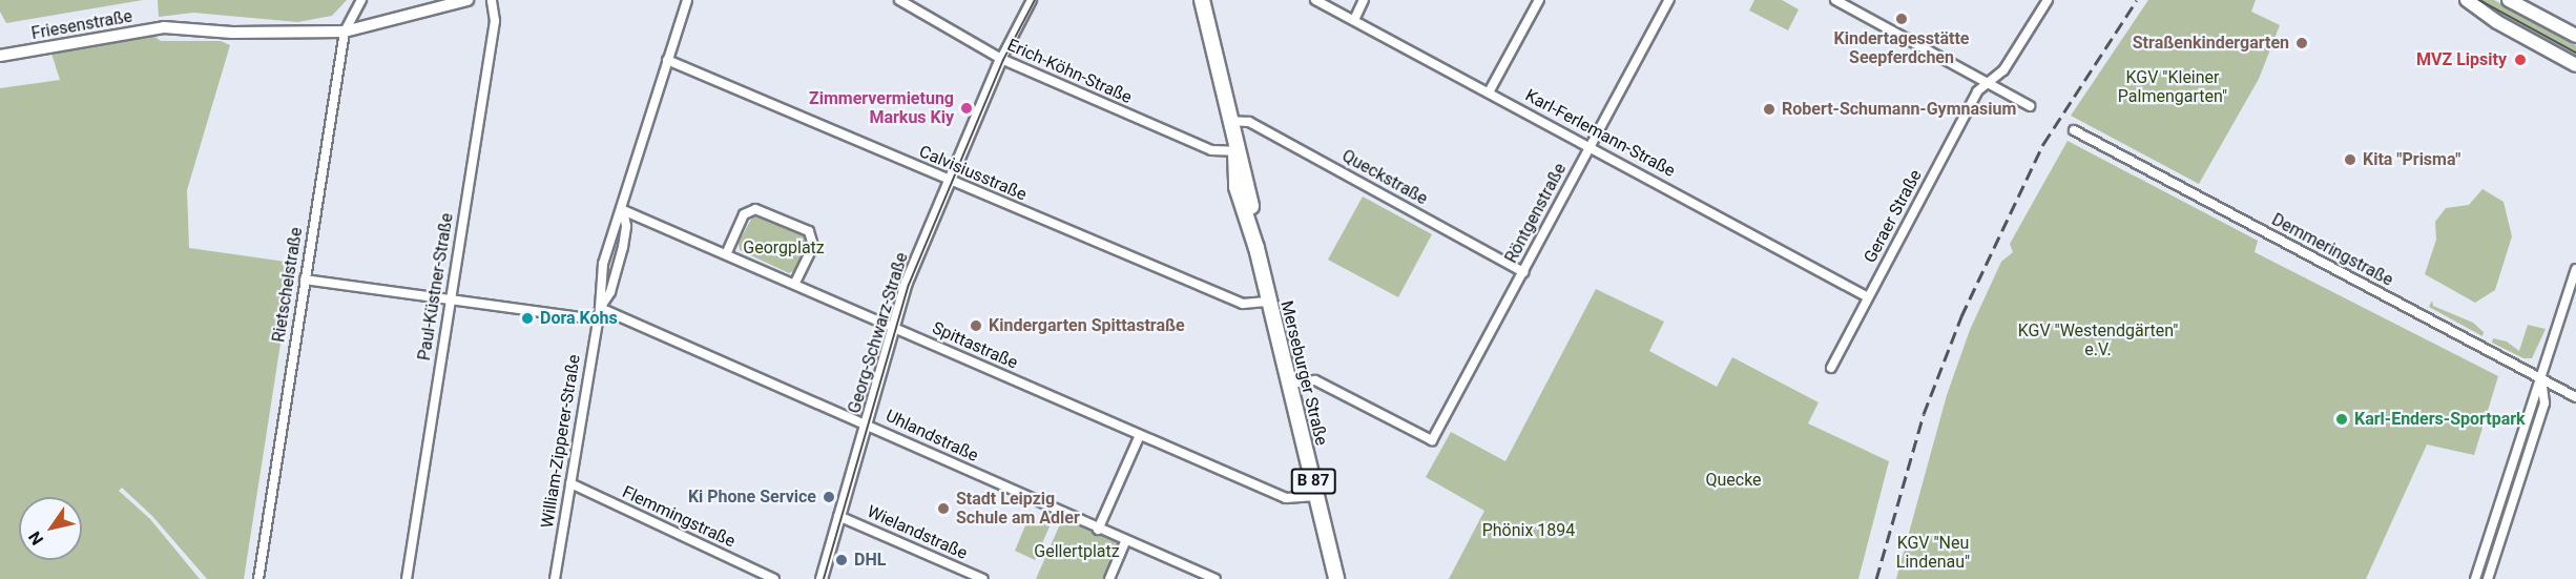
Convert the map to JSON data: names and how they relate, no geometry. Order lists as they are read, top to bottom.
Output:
{
  "streets": {
    "main road": ["Merseburger Straße", "B 87"],
    "street": [
      "Friesenstraße",
      "Erich-Köhn-Straße",
      "Karl-Ferlemann-Straße",
      "Calvisiusstraße",
      "Queckstraße",
      "Röntgenstraße",
      "Geraer Straße",
      "Demmeringstraße",
      "Rietschelstraße",
      "Paul-Küstner-Straße",
      "Georg-Schwarz-Straße",
      "Spittastraße",
      "Uhlandstraße",
      "William-Zipperer-Straße",
      "Flemmingstraße",
      "Wielandstraße"
    ]
  },
  "crossings": [
    ["Friesenstraße", "Rietschelstraße"],
    ["Erich-Köhn-Straße", "Georg-Schwarz-Straße"],
    ["Erich-Köhn-Straße", "Merseburger Straße"],
    ["Karl-Ferlemann-Straße", "Röntgenstraße"],
    ["Karl-Ferlemann-Straße", "Geraer Straße"],
    ["Calvisiusstraße", "Georg-Schwarz-Straße"],
    ["Calvisiusstraße", "Merseburger Straße"],
    ["Calvisiusstraße", "William-Zipperer-Straße"],
    ["Queckstraße", "Röntgenstraße"],
    ["Queckstraße", "Merseburger Straße"],
    ["Röntgenstraße", "Merseburger Straße"],
    ["Georg-Schwarz-Straße", "Spittastraße"],
    ["Georg-Schwarz-Straße", "Uhlandstraße"],
    ["Georg-Schwarz-Straße", "Wielandstraße"],
    ["Spittastraße", "Merseburger Straße"],
    ["Spittastraße", "William-Zipperer-Straße"],
    ["Uhlandstraße", "William-Zipperer-Straße"],
    ["William-Zipperer-Straße", "Flemmingstraße"]
  ],
  "parks": [
    "KGV \"Kleiner Palmengarten\"",
    "Georgplatz",
    "KGV \"Westendgärten\" e.V.",
    "Quecke",
    "Phönix 1894",
    "KGV \"Neu Lindenau\"",
    "Gellertplatz"
  ],
  "places": [
    "Kindertagesstätte Seepferdchen",
    "Straßenkindergarten",
    "MVZ Lipsity",
    "Zimmervermietung Markus Kiy",
    "Robert-Schumann-Gymnasium",
    "Kita \"Prisma\"",
    "Dora Kohs",
    "Kindergarten Spittastraße",
    "Karl-Enders-Sportpark",
    "Ki Phone Service",
    "Stadt Leipzig Schule am Adler",
    "DHL"
  ],
  "north": "bottom left"
}
